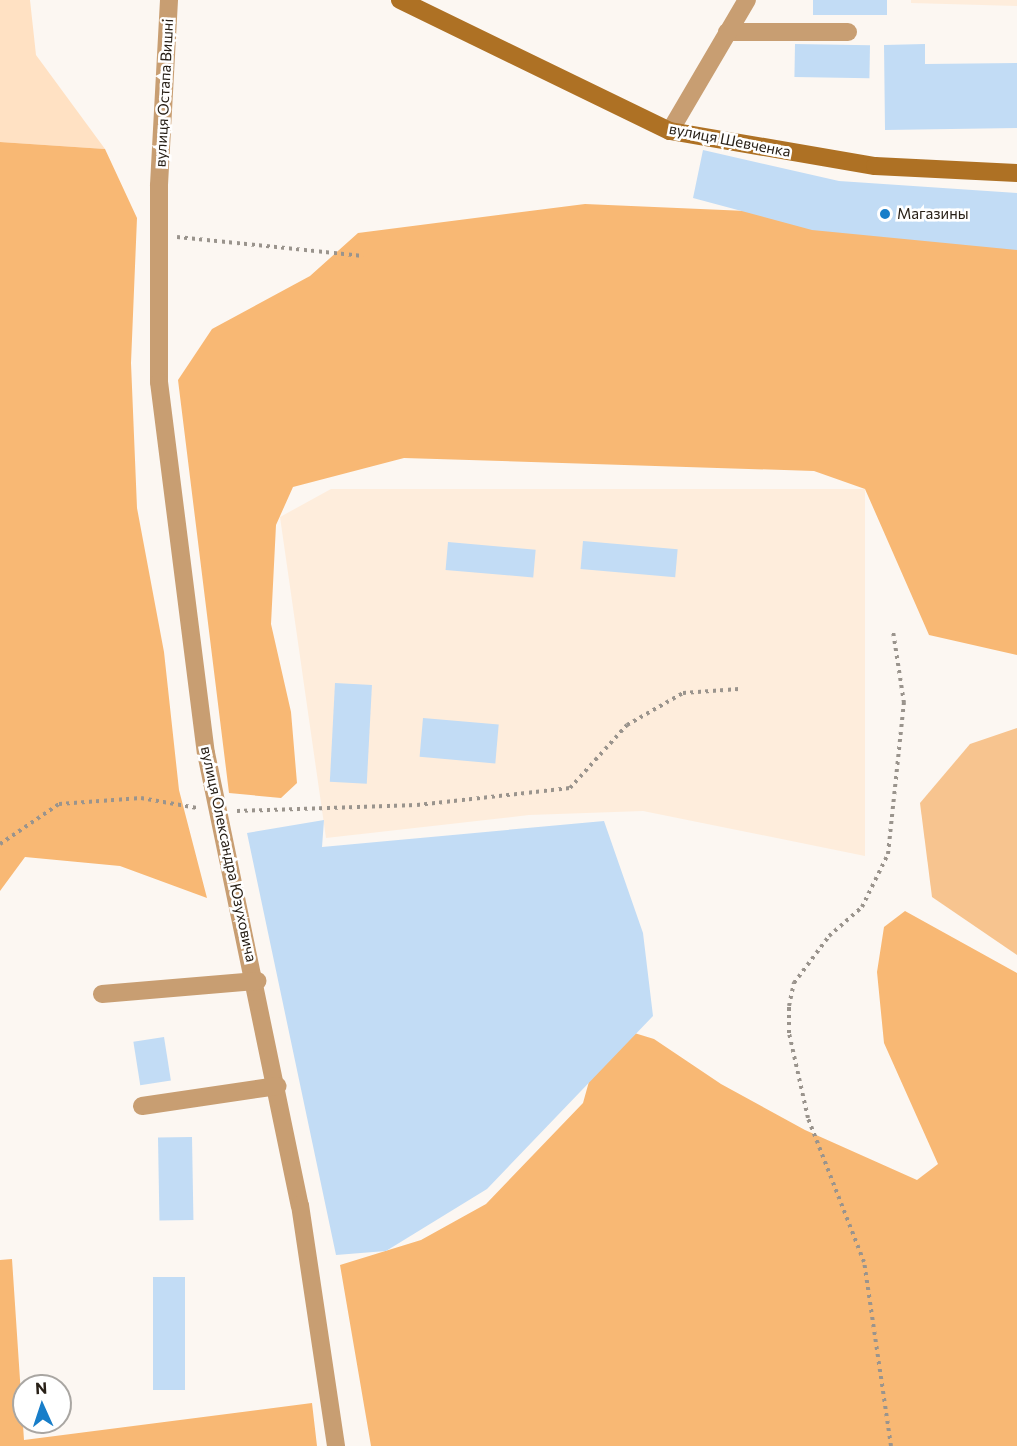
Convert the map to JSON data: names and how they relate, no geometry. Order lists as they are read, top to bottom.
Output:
{
  "streets": {
    "street": ["вулиця Остапа Вишні", "вулиця Шевченка", "вулиця Олександра Юзуховича"]
  },
  "crossings": [
    ["вулиця Остапа Вишні", "вулиця Олександра Юзуховича"]
  ],
  "places": ["Магазины"],
  "north": "top"
}
